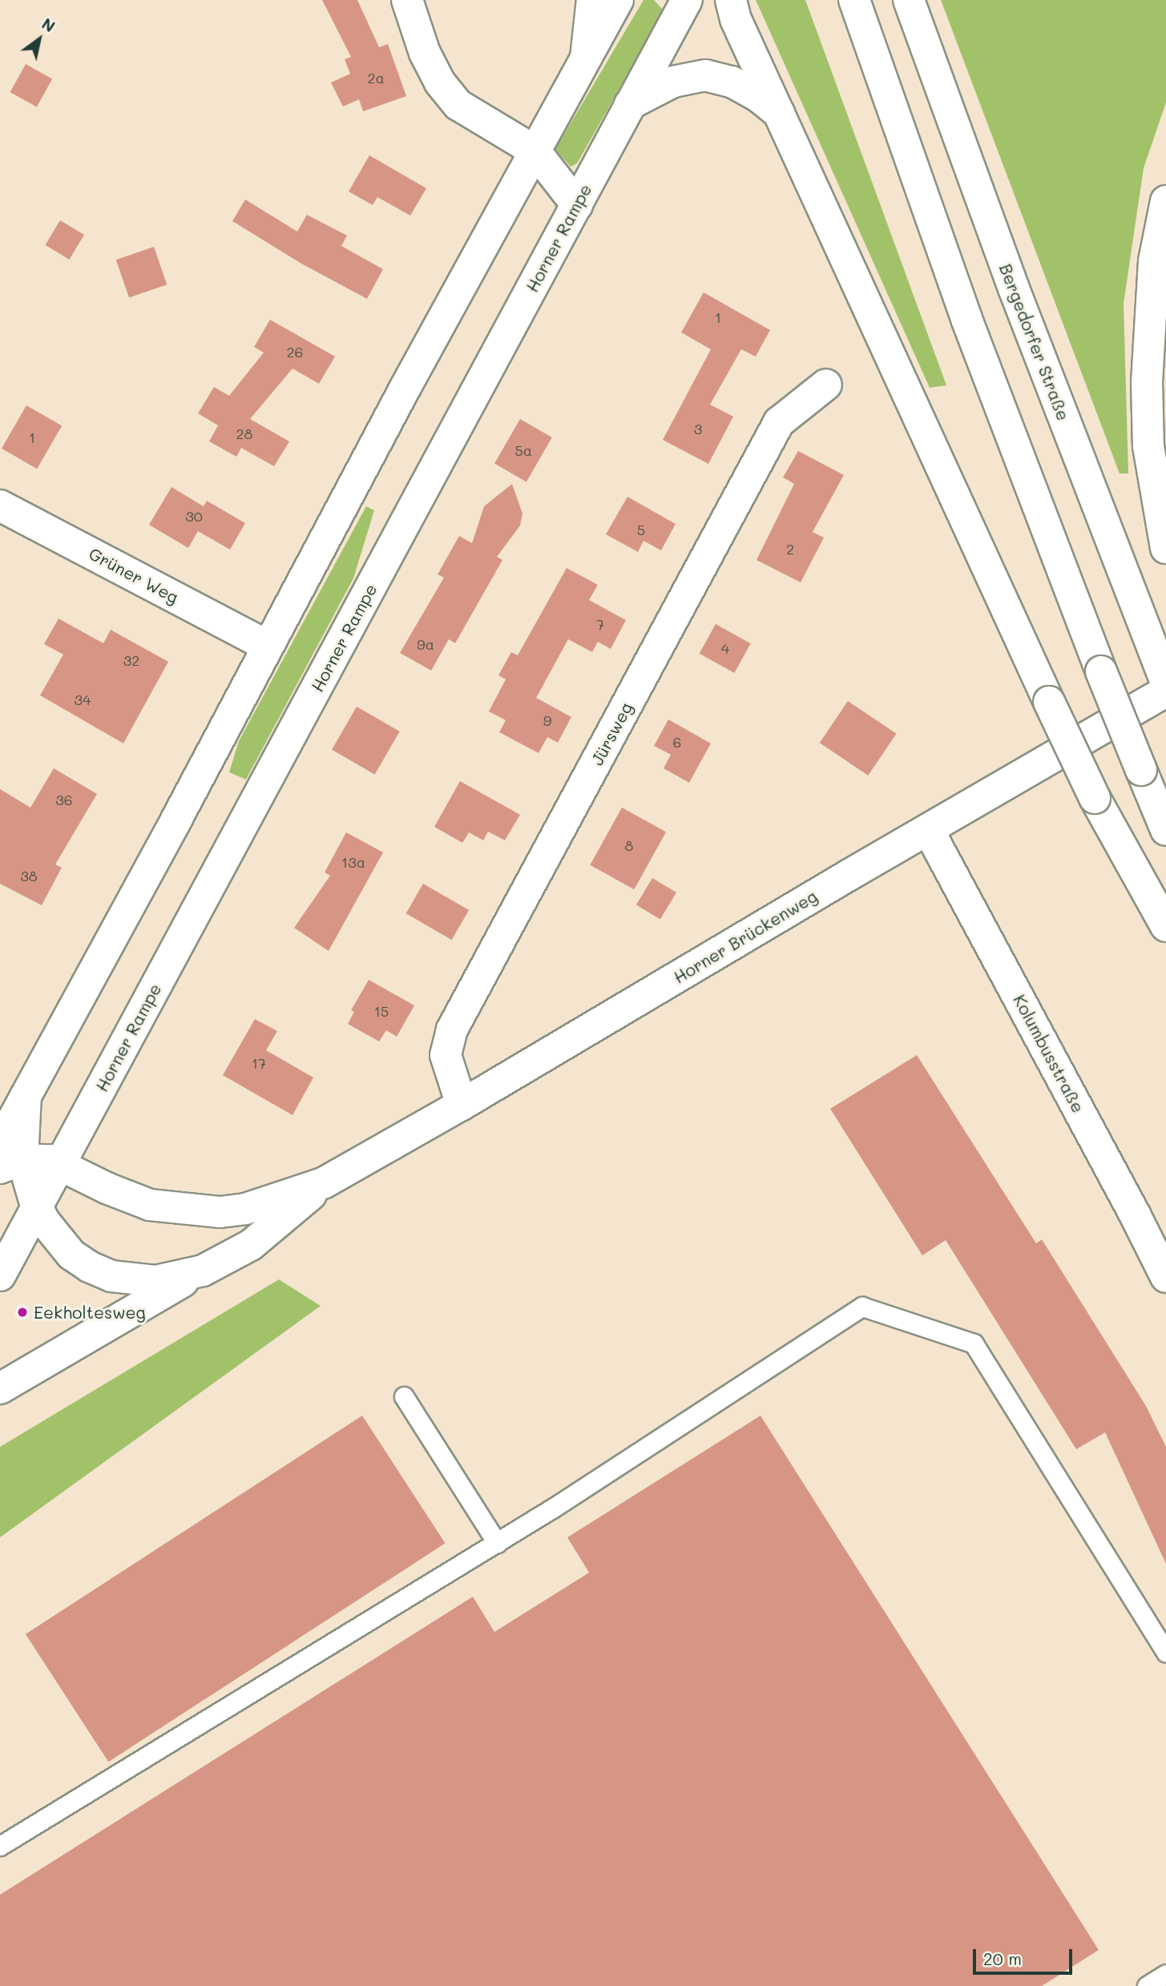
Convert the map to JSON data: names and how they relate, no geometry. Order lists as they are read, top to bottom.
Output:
{
  "streets": {
    "main road": [
      "Horner Rampe",
      "Bergedorfer Straße",
      "Grüner Weg",
      "Jürsweg",
      "Horner Brückenweg",
      "Kolumbusstraße"
    ]
  },
  "crossings": [
    ["Horner Rampe", "Horner Brückenweg"],
    ["Jürsweg", "Horner Brückenweg"],
    ["Horner Brückenweg", "Kolumbusstraße"]
  ],
  "places": ["Eekholtesweg"],
  "house_numbers": [
    "2a",
    "1",
    "26",
    "3",
    "28",
    "1",
    "5a",
    "30",
    "5",
    "2",
    "7",
    "9a",
    "4",
    "32",
    "34",
    "9",
    "6",
    "36",
    "8",
    "13a",
    "38",
    "15",
    "17"
  ],
  "scale_bar": "20 m",
  "north": "top right"
}
